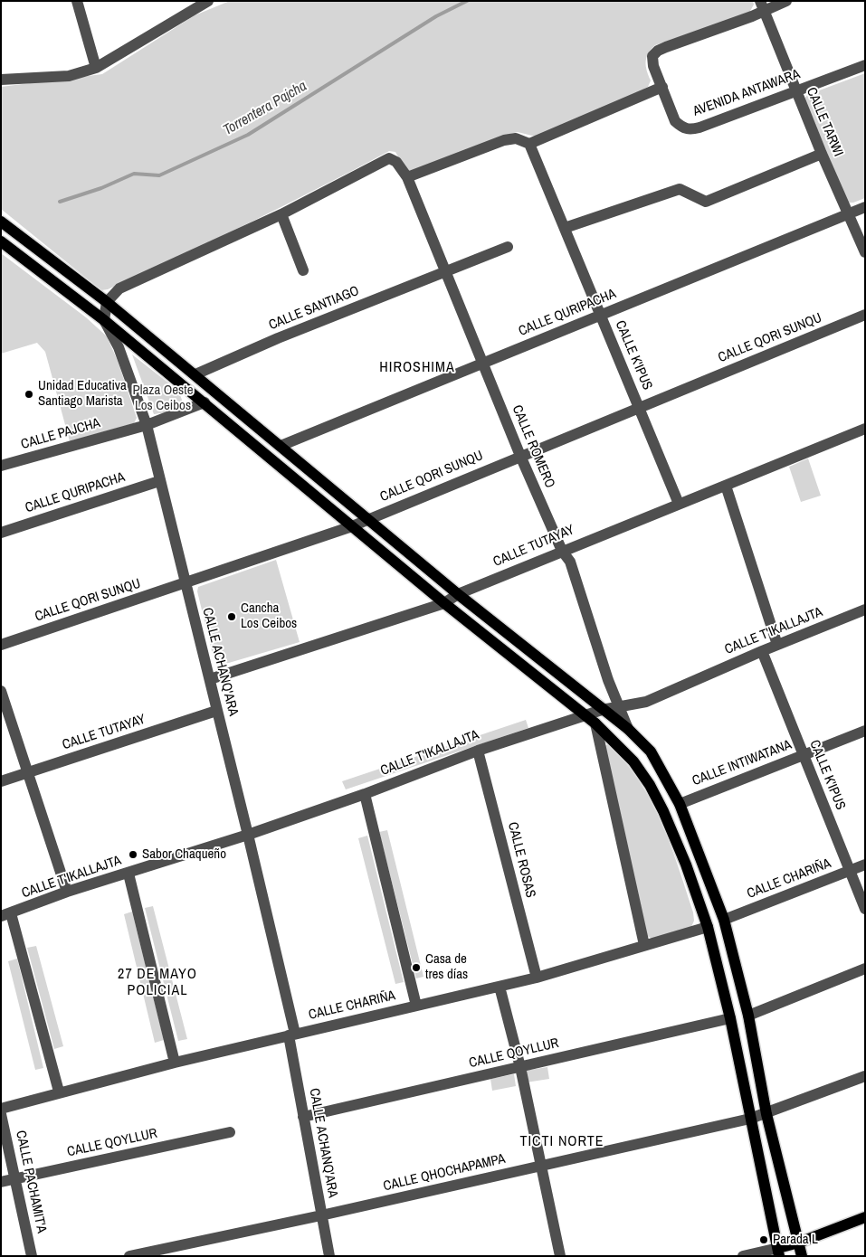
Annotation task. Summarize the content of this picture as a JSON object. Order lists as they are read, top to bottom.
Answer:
{
  "streets": {
    "street": [
      "AVENIDA ANTAWARA",
      "CALLE TARWI",
      "CALLE SANTIAGO",
      "CALLE QURIPACHA",
      "CALLE QORI SUNQU",
      "CALLE K'IPUS",
      "CALLE PAJCHA",
      "CALLE ROMERO",
      "CALLE TUTAYAY",
      "CALLE T'IKALLAJTA",
      "CALLE ACHANQ'ARA",
      "CALLE INTIWATANA",
      "CALLE ROSAS",
      "CALLE CHARIÑA",
      "CALLE QOYLLUR",
      "CALLE QHOCHAPAMPA",
      "CALLE PACHAMIT'A"
    ]
  },
  "crossings": [
    ["AVENIDA ANTAWARA", "CALLE TARWI"],
    ["CALLE TARWI", "CALLE QURIPACHA"],
    ["CALLE SANTIAGO", "CALLE ROMERO"],
    ["CALLE QURIPACHA", "CALLE K'IPUS"],
    ["CALLE QURIPACHA", "CALLE ROMERO"],
    ["CALLE QURIPACHA", "CALLE ACHANQ'ARA"],
    ["CALLE QORI SUNQU", "CALLE K'IPUS"],
    ["CALLE QORI SUNQU", "CALLE ROMERO"],
    ["CALLE QORI SUNQU", "CALLE ACHANQ'ARA"],
    ["CALLE K'IPUS", "CALLE TUTAYAY"],
    ["CALLE K'IPUS", "CALLE T'IKALLAJTA"],
    ["CALLE K'IPUS", "CALLE INTIWATANA"],
    ["CALLE K'IPUS", "CALLE CHARIÑA"],
    ["CALLE PAJCHA", "CALLE ACHANQ'ARA"],
    ["CALLE ROMERO", "CALLE TUTAYAY"],
    ["CALLE ROMERO", "CALLE T'IKALLAJTA"],
    ["CALLE TUTAYAY", "CALLE ACHANQ'ARA"],
    ["CALLE T'IKALLAJTA", "CALLE ACHANQ'ARA"],
    ["CALLE T'IKALLAJTA", "CALLE ROSAS"],
    ["CALLE ACHANQ'ARA", "CALLE CHARIÑA"],
    ["CALLE ACHANQ'ARA", "CALLE QOYLLUR"],
    ["CALLE ACHANQ'ARA", "CALLE QHOCHAPAMPA"],
    ["CALLE ROSAS", "CALLE CHARIÑA"],
    ["CALLE QOYLLUR", "CALLE PACHAMIT'A"]
  ],
  "districts": ["HIROSHIMA", "27 DE MAYO POLICIAL", "TICTI NORTE"],
  "water": ["Torrentera Pajcha"],
  "parks": ["Plaza Oeste Los Ceibos"],
  "places": [
    "Unidad Educativa Santiago Marista",
    "Cancha Los Ceibos",
    "Sabor Chaqueño",
    "Casa de tres días",
    "Parada L"
  ]
}
